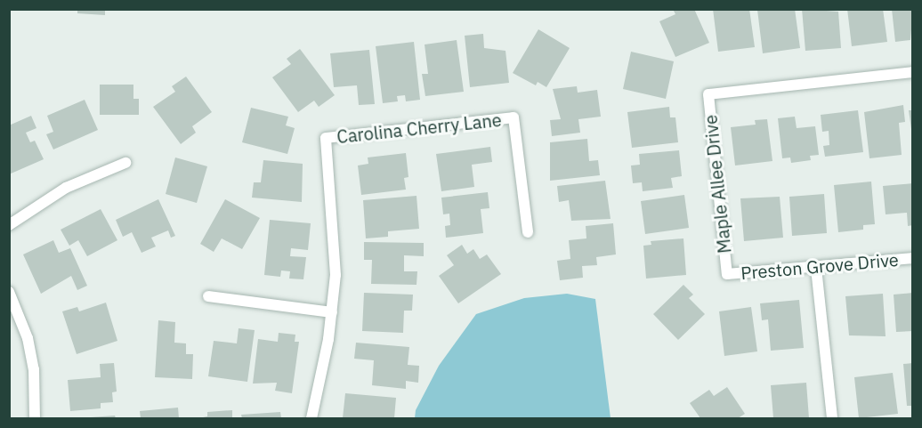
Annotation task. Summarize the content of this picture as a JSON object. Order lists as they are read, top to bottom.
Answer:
{
  "streets": {
    "street": ["Carolina Cherry Lane", "Maple Allee Drive", "Preston Grove Drive"]
  },
  "crossings": [
    ["Maple Allee Drive", "Preston Grove Drive"]
  ]
}
